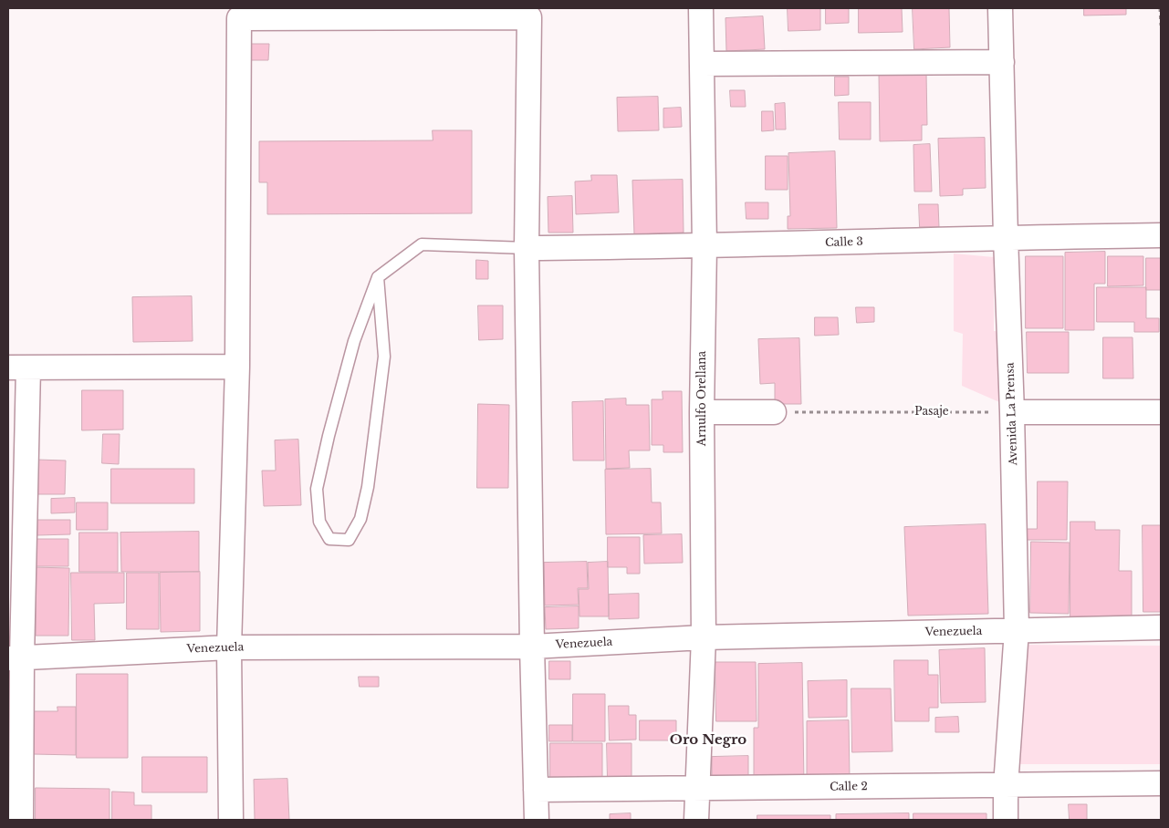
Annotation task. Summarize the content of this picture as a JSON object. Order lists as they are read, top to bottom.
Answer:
{
  "streets": {
    "street": [
      "Calle 3",
      "Arnulfo Orellana",
      "Avenida La Prensa",
      "Venezuela",
      "Calle 2"
    ],
    "path": ["Pasaje"]
  },
  "crossings": [
    ["Calle 3", "Arnulfo Orellana"],
    ["Calle 3", "Avenida La Prensa"],
    ["Arnulfo Orellana", "Venezuela"],
    ["Arnulfo Orellana", "Calle 2"],
    ["Pasaje", "Avenida La Prensa"],
    ["Avenida La Prensa", "Venezuela"],
    ["Avenida La Prensa", "Calle 2"]
  ],
  "districts": ["Oro Negro"]
}
